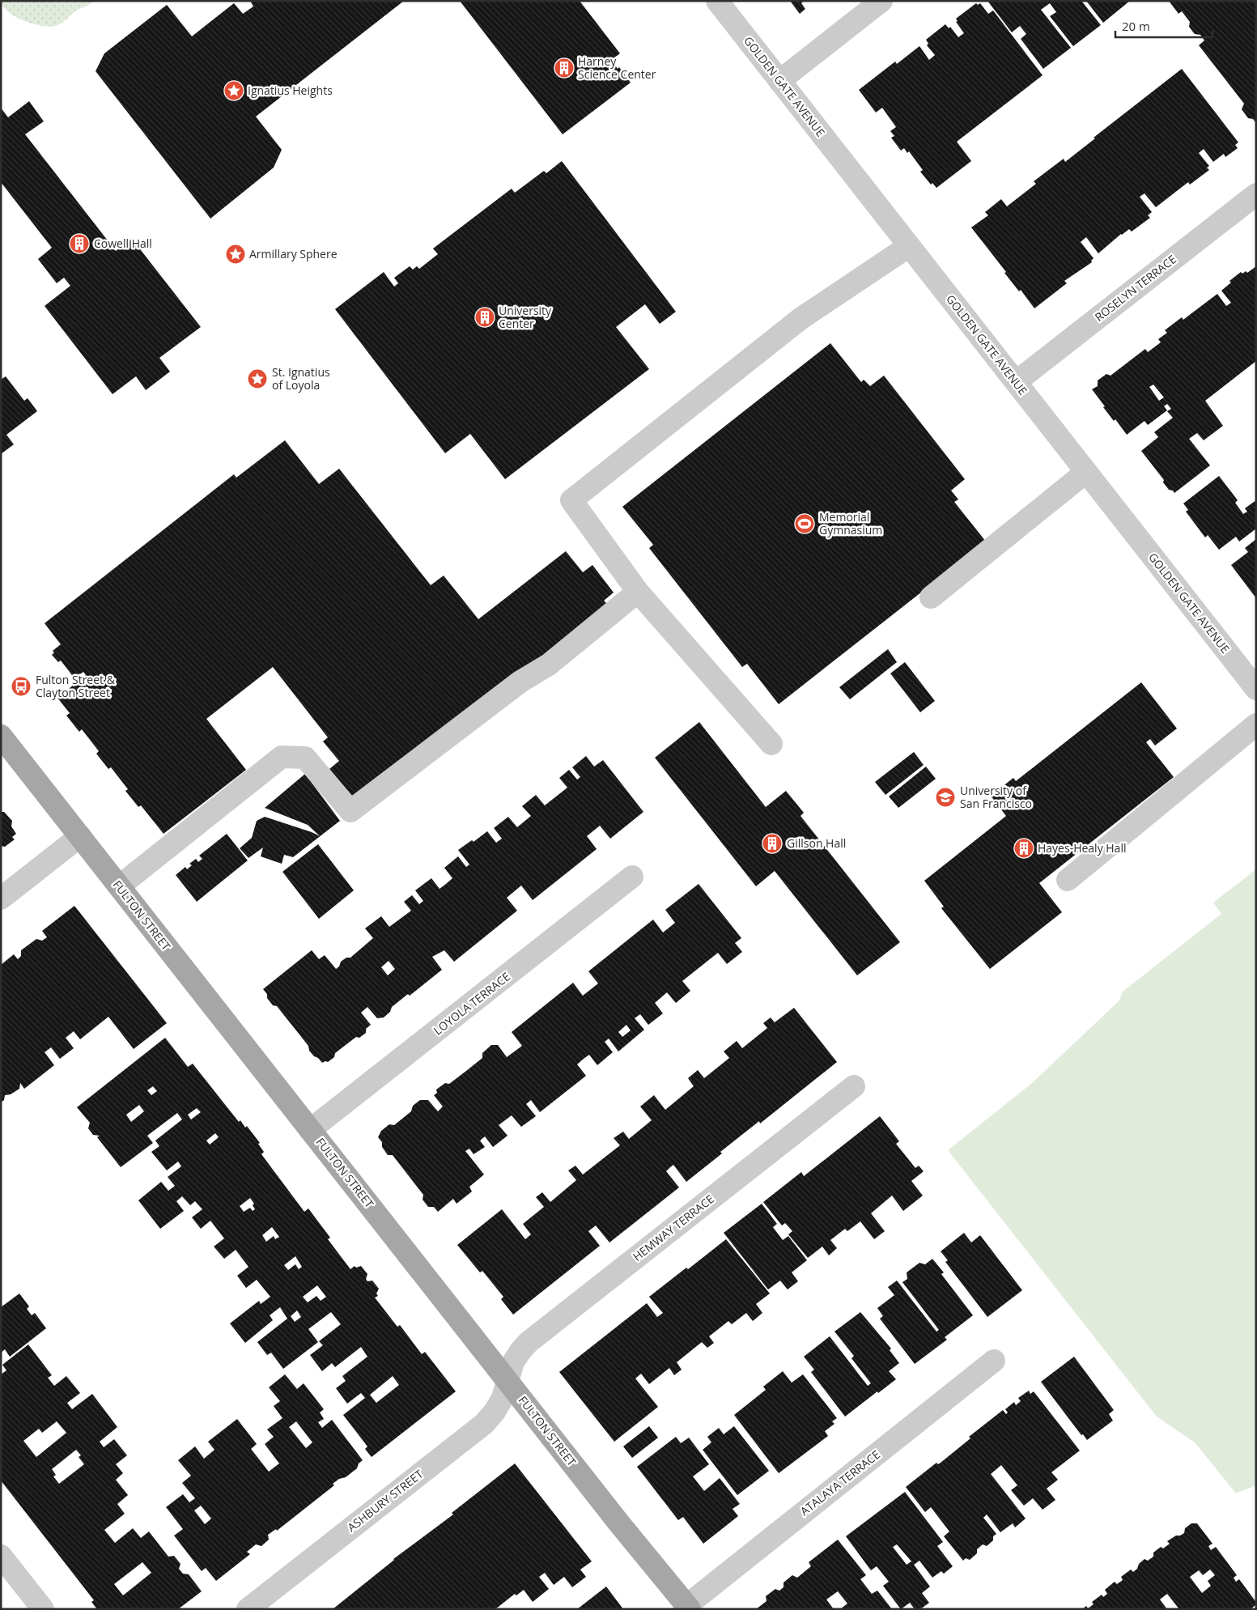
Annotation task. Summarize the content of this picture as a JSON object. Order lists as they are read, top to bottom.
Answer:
{
  "streets": {
    "main road": ["FULTON STREET"],
    "street": [
      "GOLDEN GATE AVENUE",
      "ROSELYN TERRACE",
      "LOYOLA TERRACE",
      "HEMWAY TERRACE",
      "ATALAYA TERRACE",
      "ASHBURY STREET"
    ]
  },
  "crossings": [
    ["GOLDEN GATE AVENUE", "ROSELYN TERRACE"],
    ["FULTON STREET", "LOYOLA TERRACE"],
    ["FULTON STREET", "HEMWAY TERRACE"],
    ["FULTON STREET", "ATALAYA TERRACE"],
    ["FULTON STREET", "ASHBURY STREET"],
    ["HEMWAY TERRACE", "ASHBURY STREET"]
  ],
  "places": {
    "building": [
      "Harney Science Center",
      "Cowell Hall",
      "University Center",
      "Gillson Hall",
      "Hayes-Healy Hall"
    ],
    "place": ["Ignatius Heights", "Armillary Sphere", "St. Ignatius of Loyola"],
    "sports": ["Memorial Gymnasium"],
    "bus stop": ["Fulton Street & Clayton Street"],
    "school or university": ["University of San Francisco"]
  },
  "scale_bar": "20 m"
}
